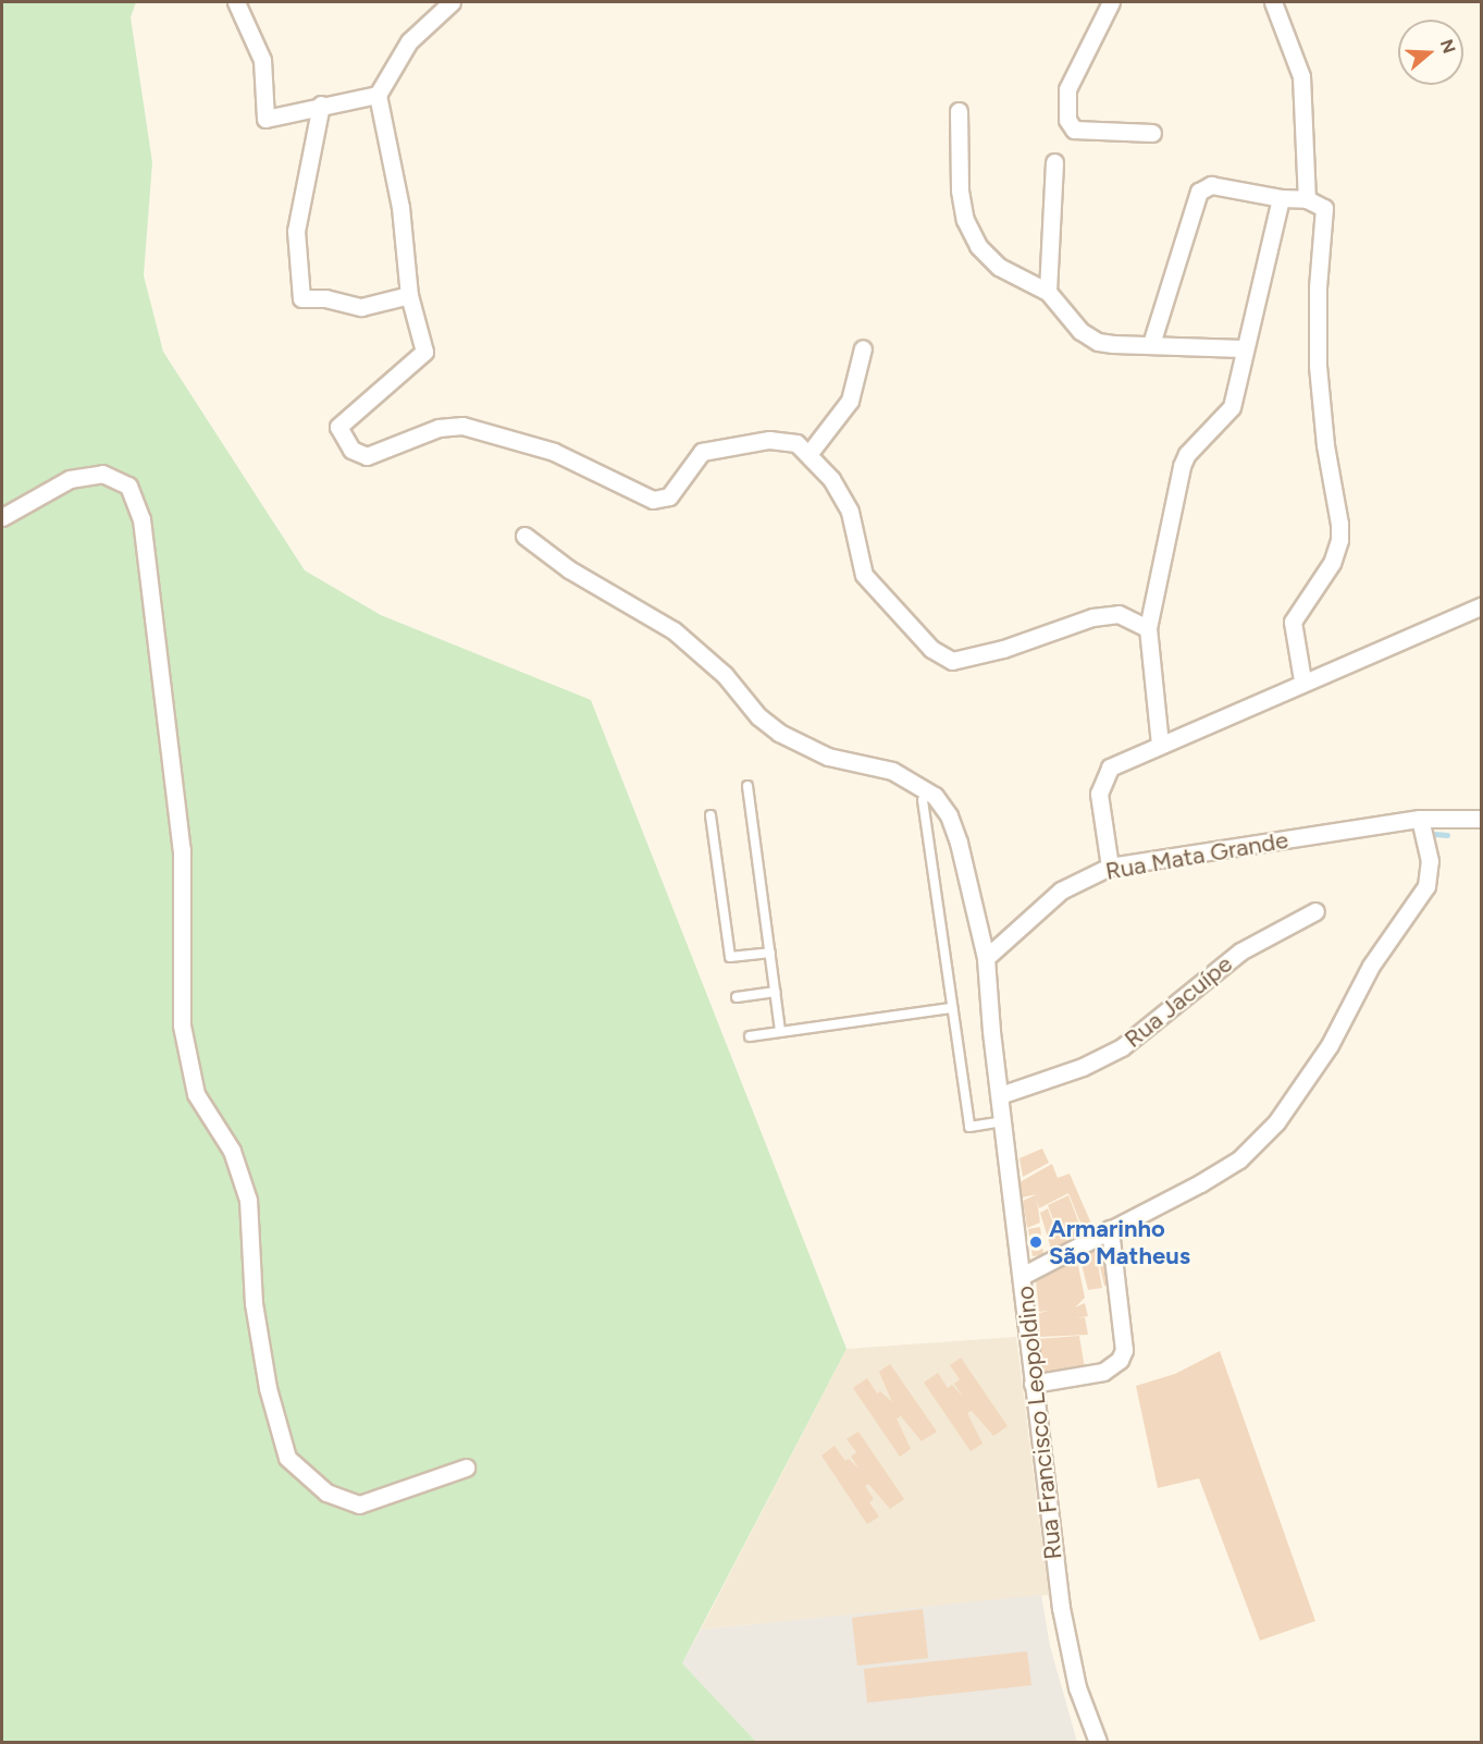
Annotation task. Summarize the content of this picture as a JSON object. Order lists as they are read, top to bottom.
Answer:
{
  "streets": {
    "street": ["Rua Mata Grande", "Rua Jacuípe", "Rua Francisco Leopoldino"]
  },
  "crossings": [
    ["Rua Mata Grande", "Rua Francisco Leopoldino"]
  ],
  "places": ["Armarinho São Matheus"],
  "north": "right"
}
